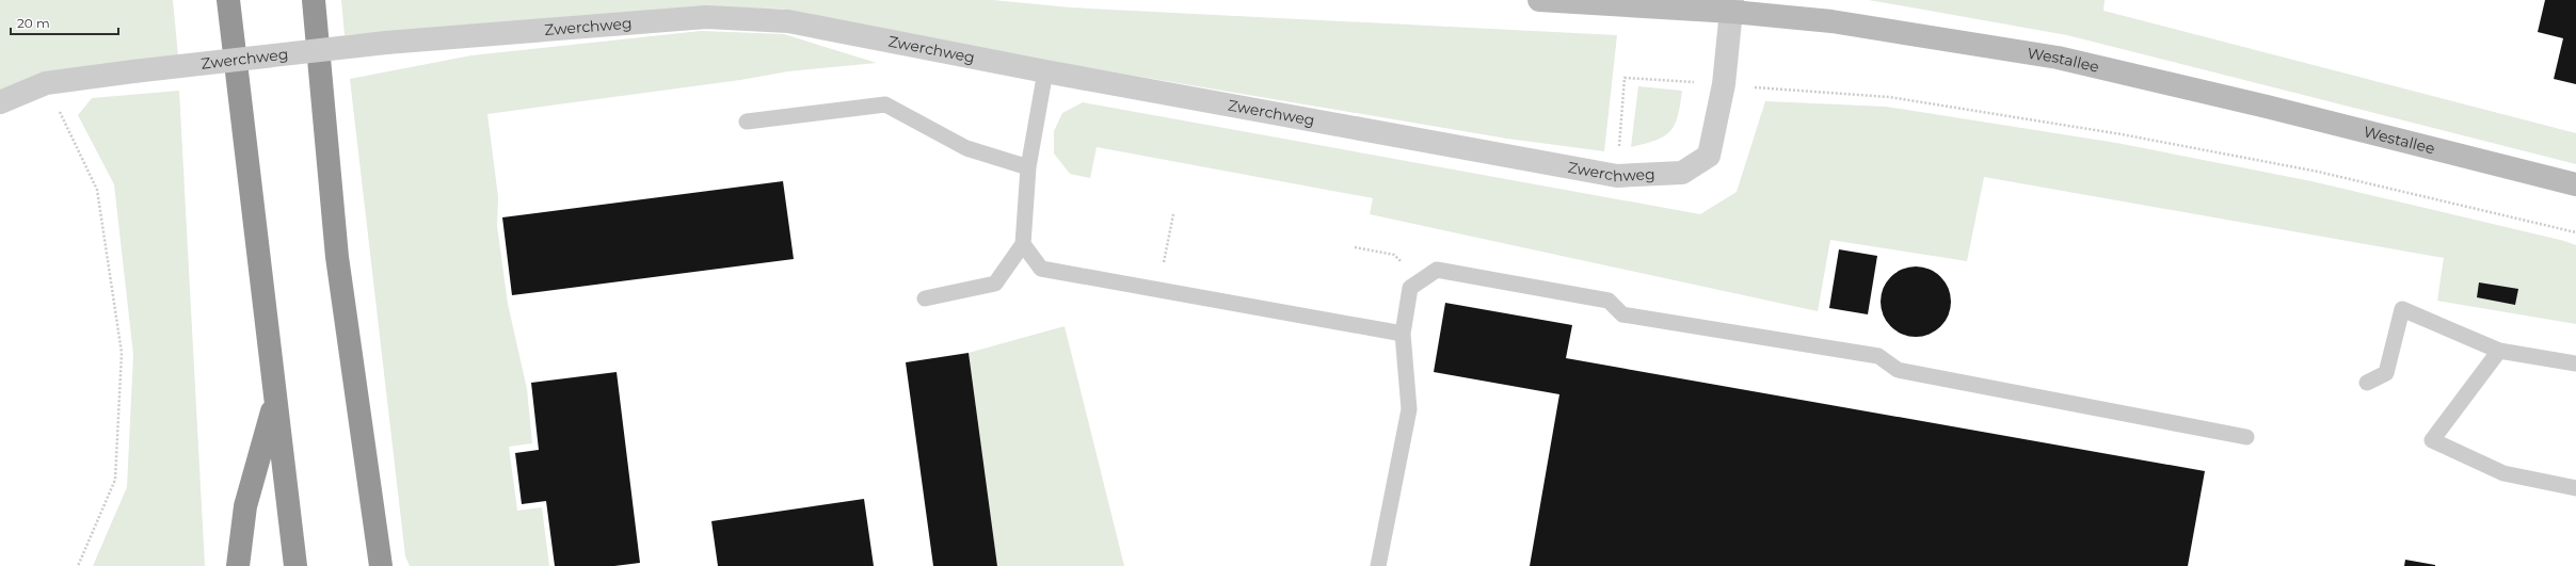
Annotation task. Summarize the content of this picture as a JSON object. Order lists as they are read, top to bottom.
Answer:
{
  "streets": {
    "main road": ["Westallee"],
    "street": ["Zwerchweg"]
  },
  "crossings": [
    ["Zwerchweg", "Westallee"]
  ],
  "scale_bar": "20 m"
}
